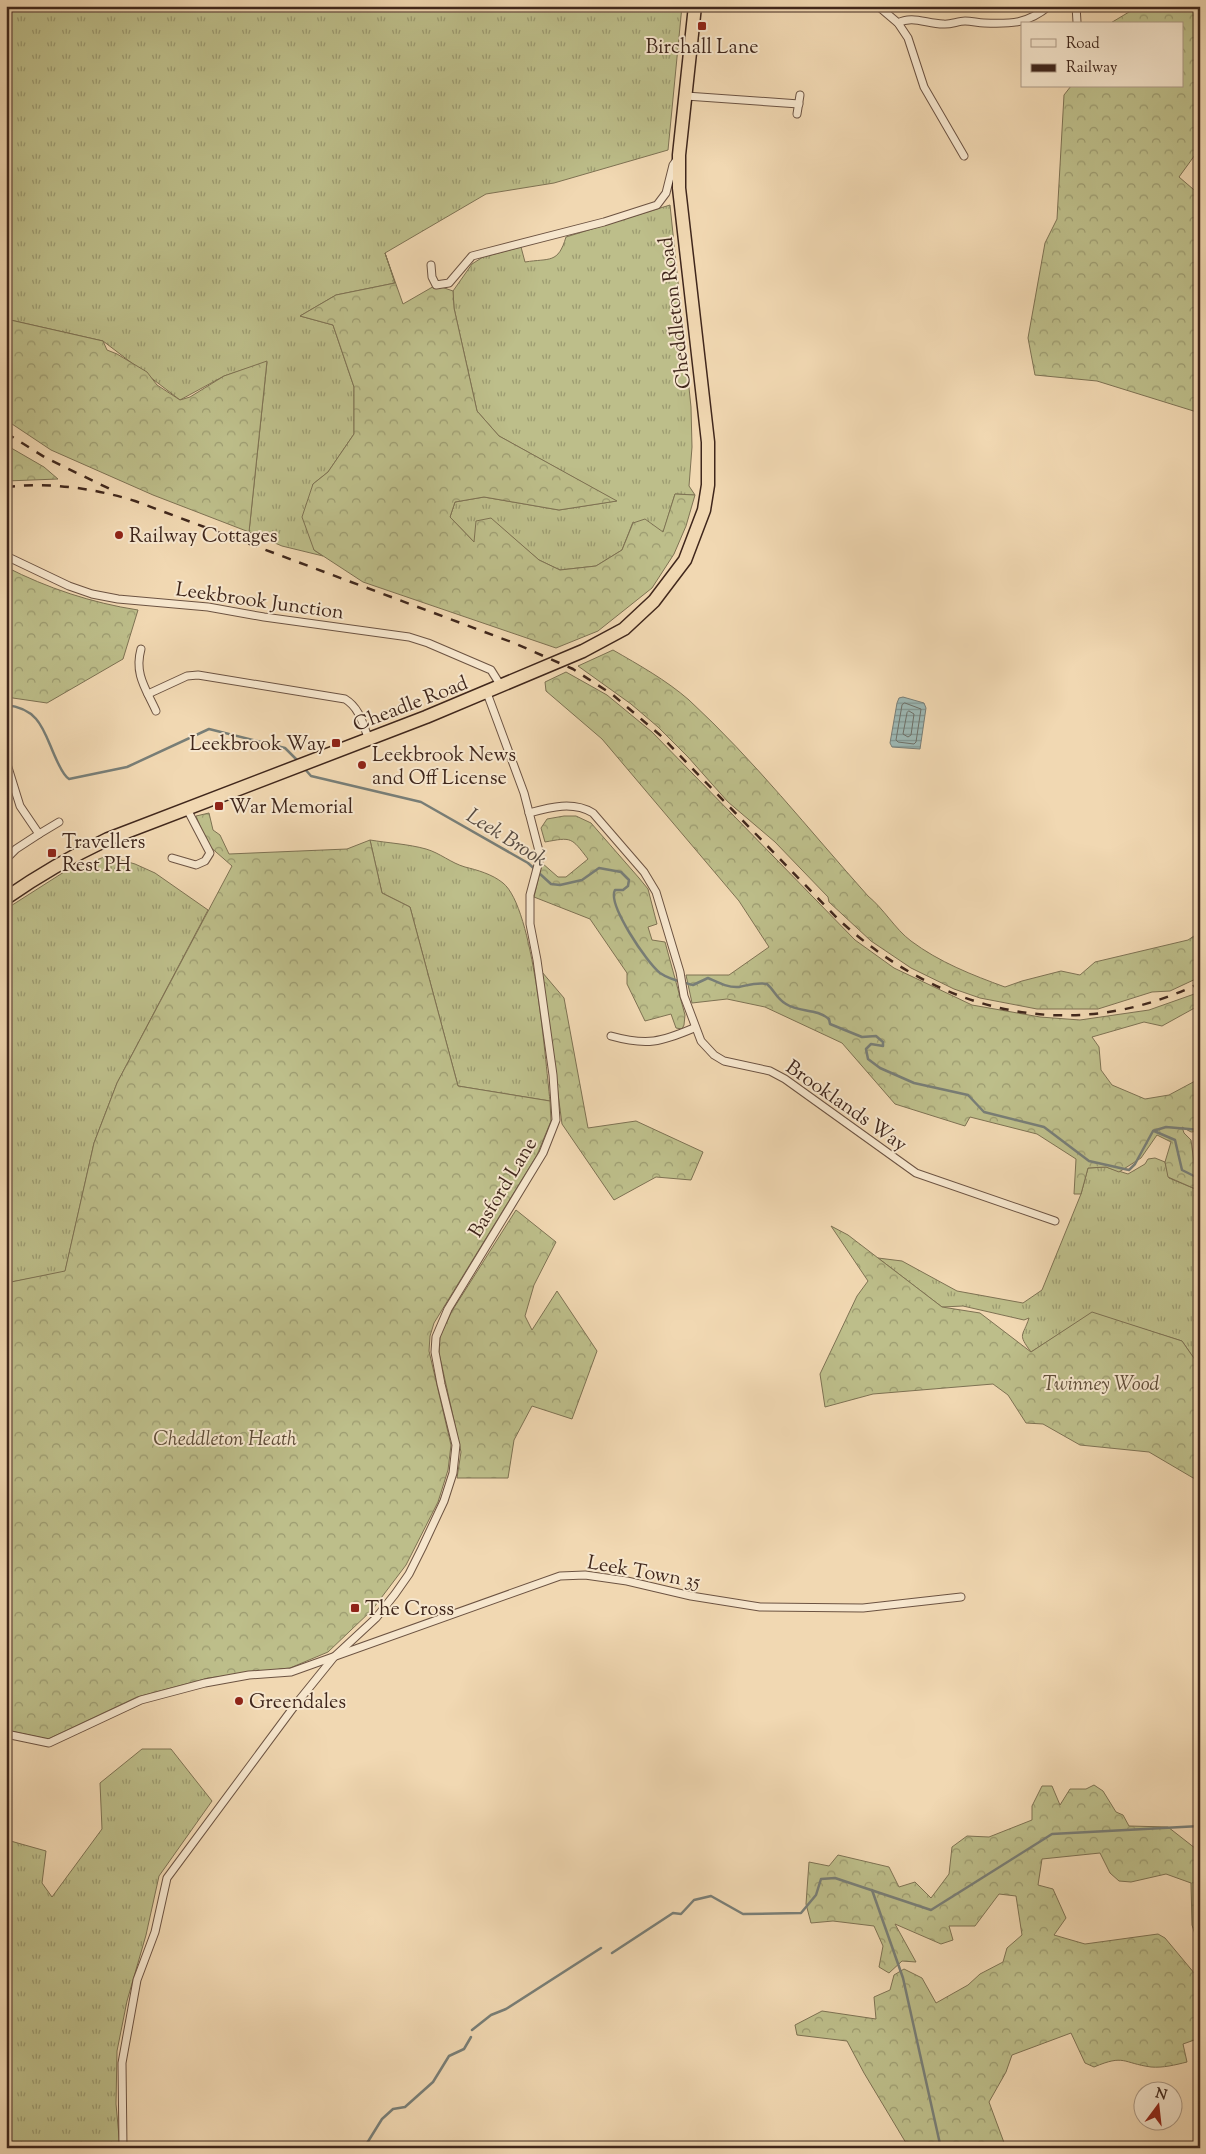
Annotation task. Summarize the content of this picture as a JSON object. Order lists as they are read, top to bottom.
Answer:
{
  "streets": {
    "highway": ["Cheddleton Road", "Cheadle Road"],
    "street": [
      "Leekbrook Junction",
      "Brooklands Way",
      "Basford Lane",
      "Leek Town 35"
    ]
  },
  "crossings": [
    ["Cheddleton Road", "Cheadle Road"],
    ["Leekbrook Junction", "Cheadle Road"],
    ["Cheadle Road", "Basford Lane"],
    ["Brooklands Way", "Basford Lane"],
    ["Basford Lane", "Leek Town 35"]
  ],
  "water": ["Leek Brook"],
  "parks": ["Twinney Wood", "Cheddleton Heath"],
  "places": {
    "transit": [
      "Birchall Lane",
      "Leekbrook Way",
      "War Memorial",
      "Travellers Rest PH",
      "The Cross"
    ],
    "other": ["Railway Cottages", "Leekbrook News and Off License", "Greendales"]
  },
  "legend": ["Road", "Railway"],
  "north": "top"
}
